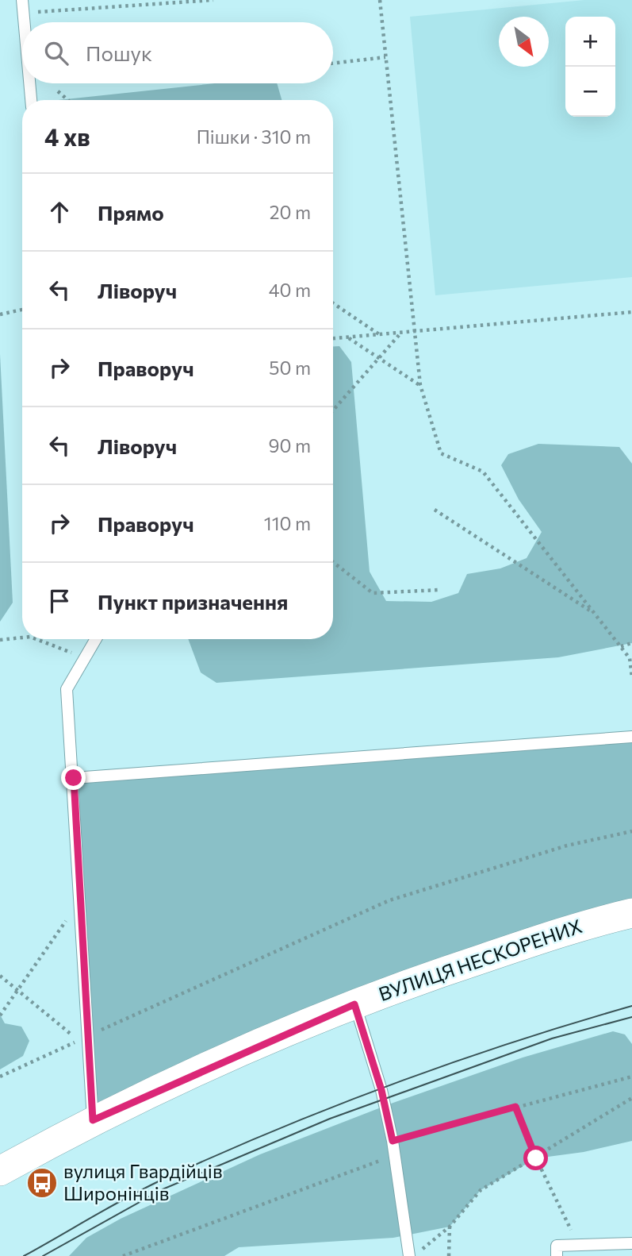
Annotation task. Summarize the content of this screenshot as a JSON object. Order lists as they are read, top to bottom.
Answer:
{
  "streets": {
    "main road": ["ВУЛИЦЯ НЕСКОРЕНИХ"]
  },
  "places": {
    "bus stop": ["вулиця Гвардійців Широнінців"]
  },
  "north": "bottom right",
  "page": {
    "map_buttons": ["+", "−"],
    "search": "Пошук",
    "heading": ["4 хв", "Пішки · 310 m"],
    "list": [
      ["Прямо", "20 m"],
      ["Ліворуч", "40 m"],
      ["Праворуч", "50 m"],
      ["Ліворуч", "90 m"],
      ["Праворуч", "110 m"],
      "Пункт призначення"
    ]
  }
}
